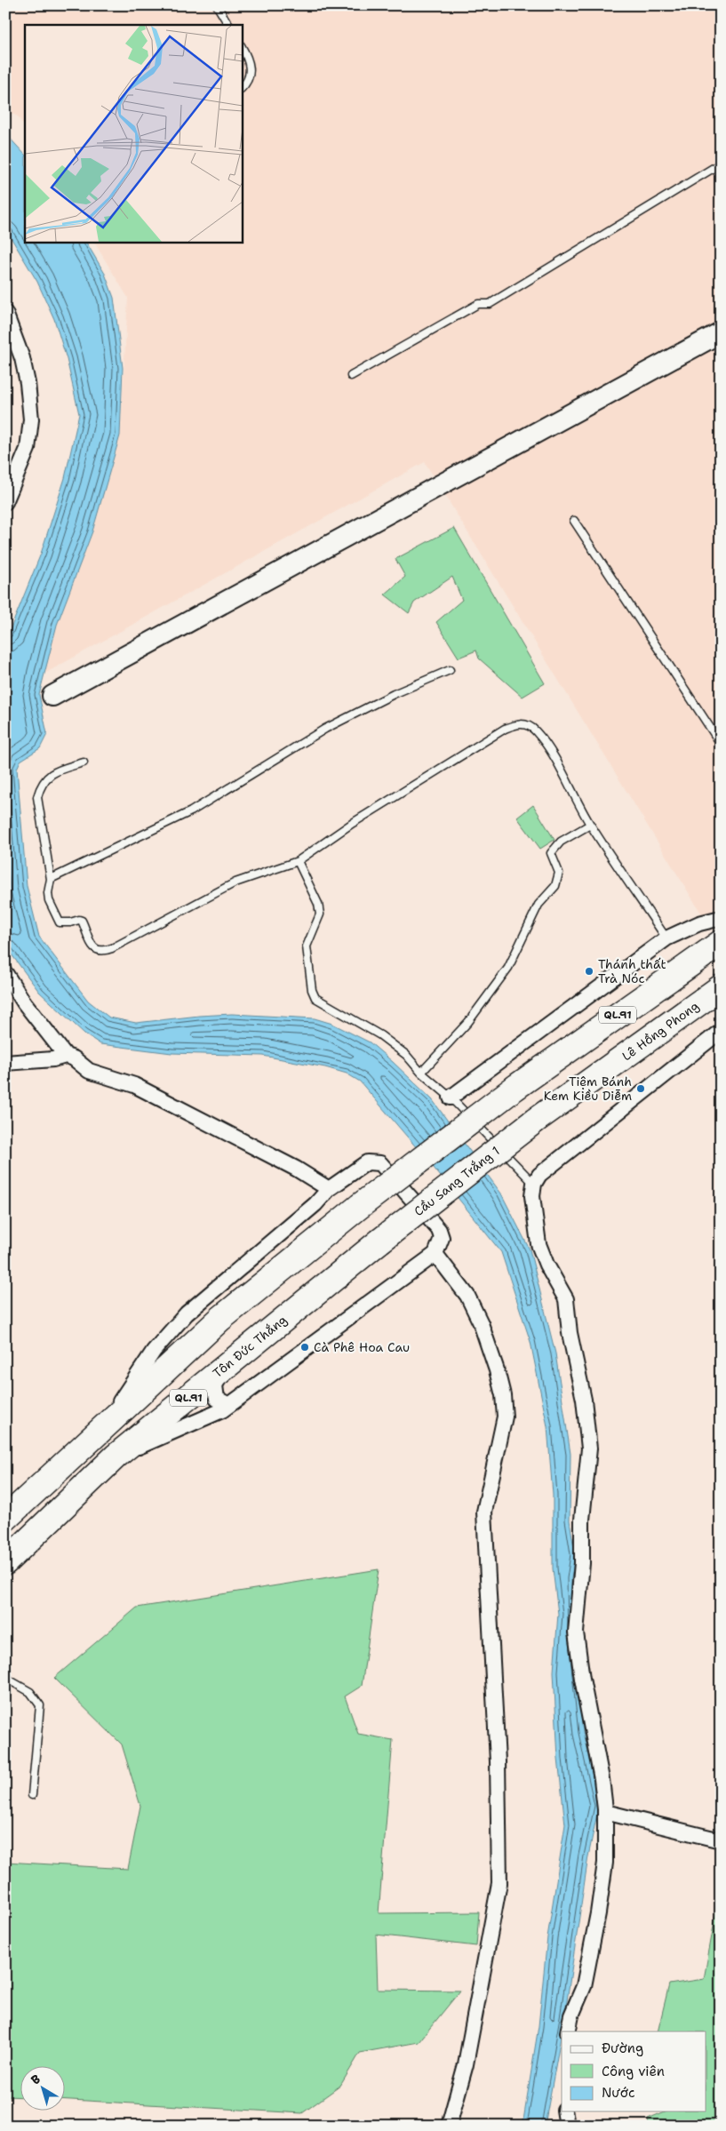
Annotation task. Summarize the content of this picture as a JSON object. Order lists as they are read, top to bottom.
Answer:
{
  "streets": {
    "highway": [
      "QL.91",
      "Lê Hồng Phong",
      "Cầu Sang Trắng 1",
      "Tôn Đức Thắng"
    ]
  },
  "crossings": [
    ["Lê Hồng Phong", "Cầu Sang Trắng 1"],
    ["Cầu Sang Trắng 1", "Tôn Đức Thắng"]
  ],
  "places": ["Thánh thất Trà Nóc", "Tiệm Bánh Kem Kiều Diễm", "Cà Phê Hoa Cau"],
  "legend": ["Đường", "Công viên", "Nước"],
  "north": "top left"
}
